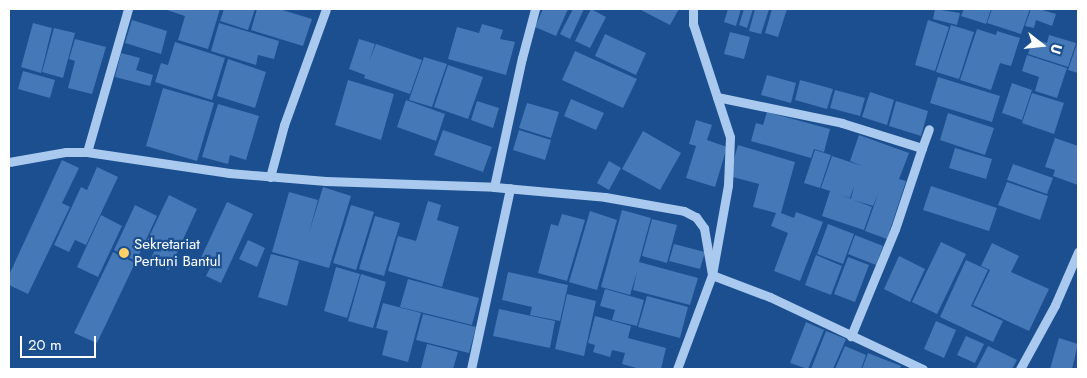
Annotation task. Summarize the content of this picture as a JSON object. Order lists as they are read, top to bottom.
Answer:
{
  "places": ["Sekretariat Pertuni Bantul"],
  "scale_bar": "20 m",
  "north": "right"
}
